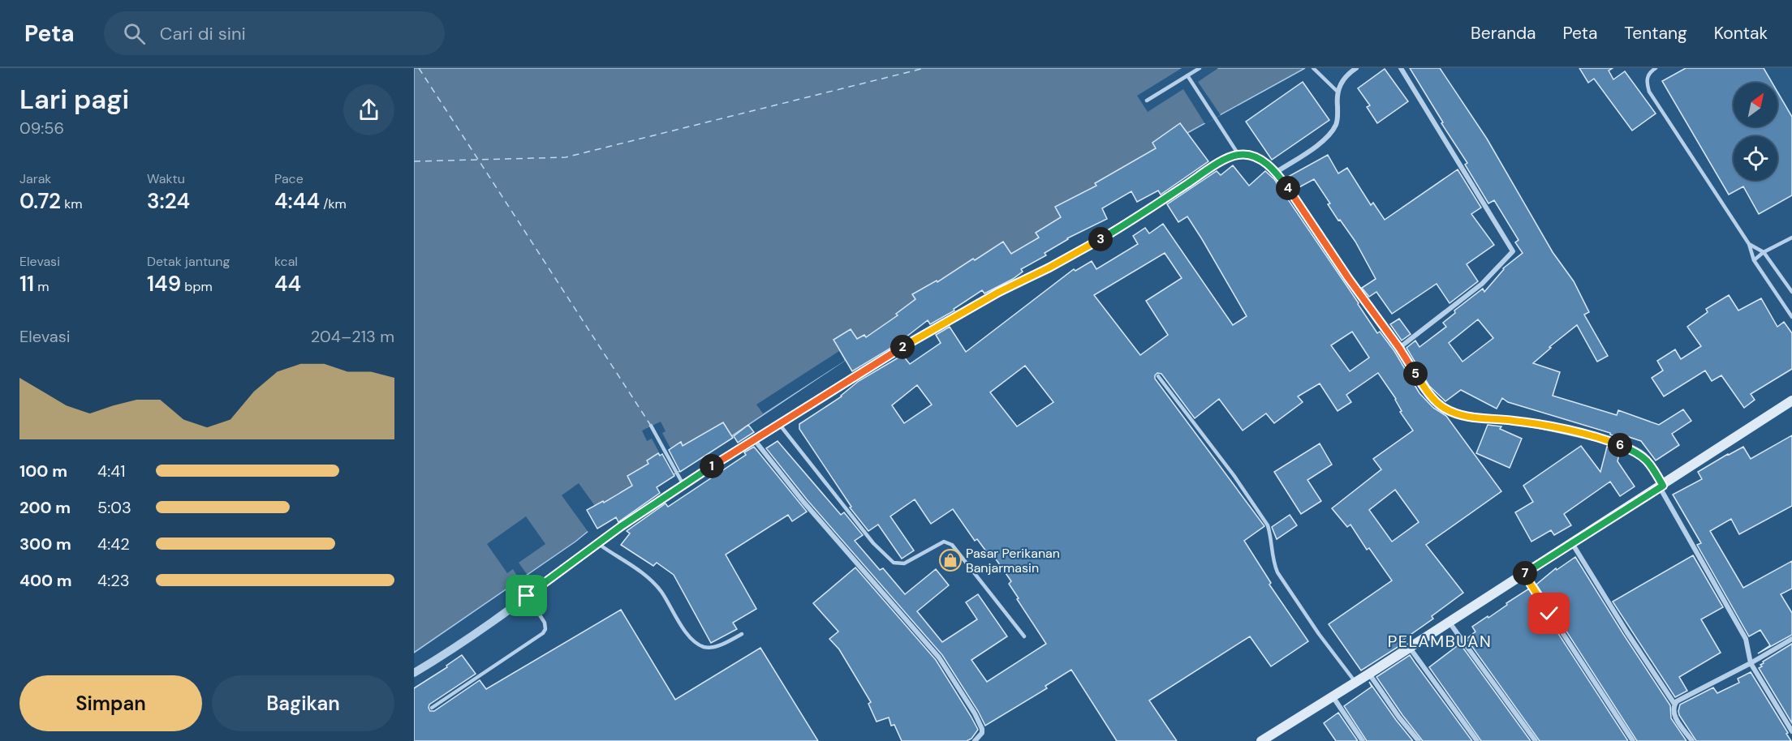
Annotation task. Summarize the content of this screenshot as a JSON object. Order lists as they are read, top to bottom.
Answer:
{
  "districts": ["PELAMBUAN"],
  "places": {
    "shop": ["Pasar Perikanan Banjarmasin"]
  },
  "north": "top right",
  "page": {
    "header": "Peta",
    "search": "Cari di sini",
    "nav": [
      "Beranda",
      "Peta",
      "Tentang",
      "Kontak"
    ],
    "heading": ["Lari pagi", "09:56"],
    "stats": [
      ["Jarak", "0.72 km"],
      ["Waktu", "3:24"],
      ["Pace", "4:44 /km"],
      ["Elevasi", "11 m"],
      ["Detak jantung", "149 bpm"],
      ["kcal", "44"]
    ],
    "pins": [
      "4",
      "3",
      "2",
      "5",
      "6",
      "1",
      "7"
    ],
    "chart": ["Elevasi", "204–213 m"],
    "list": [
      {
        "name": "100 m",
        "note": "4:41"
      },
      {
        "name": "200 m",
        "note": "5:03"
      },
      {
        "name": "300 m",
        "note": "4:42"
      },
      {
        "name": "400 m",
        "note": "4:23"
      }
    ],
    "buttons": ["Simpan", "Bagikan"]
  }
}
